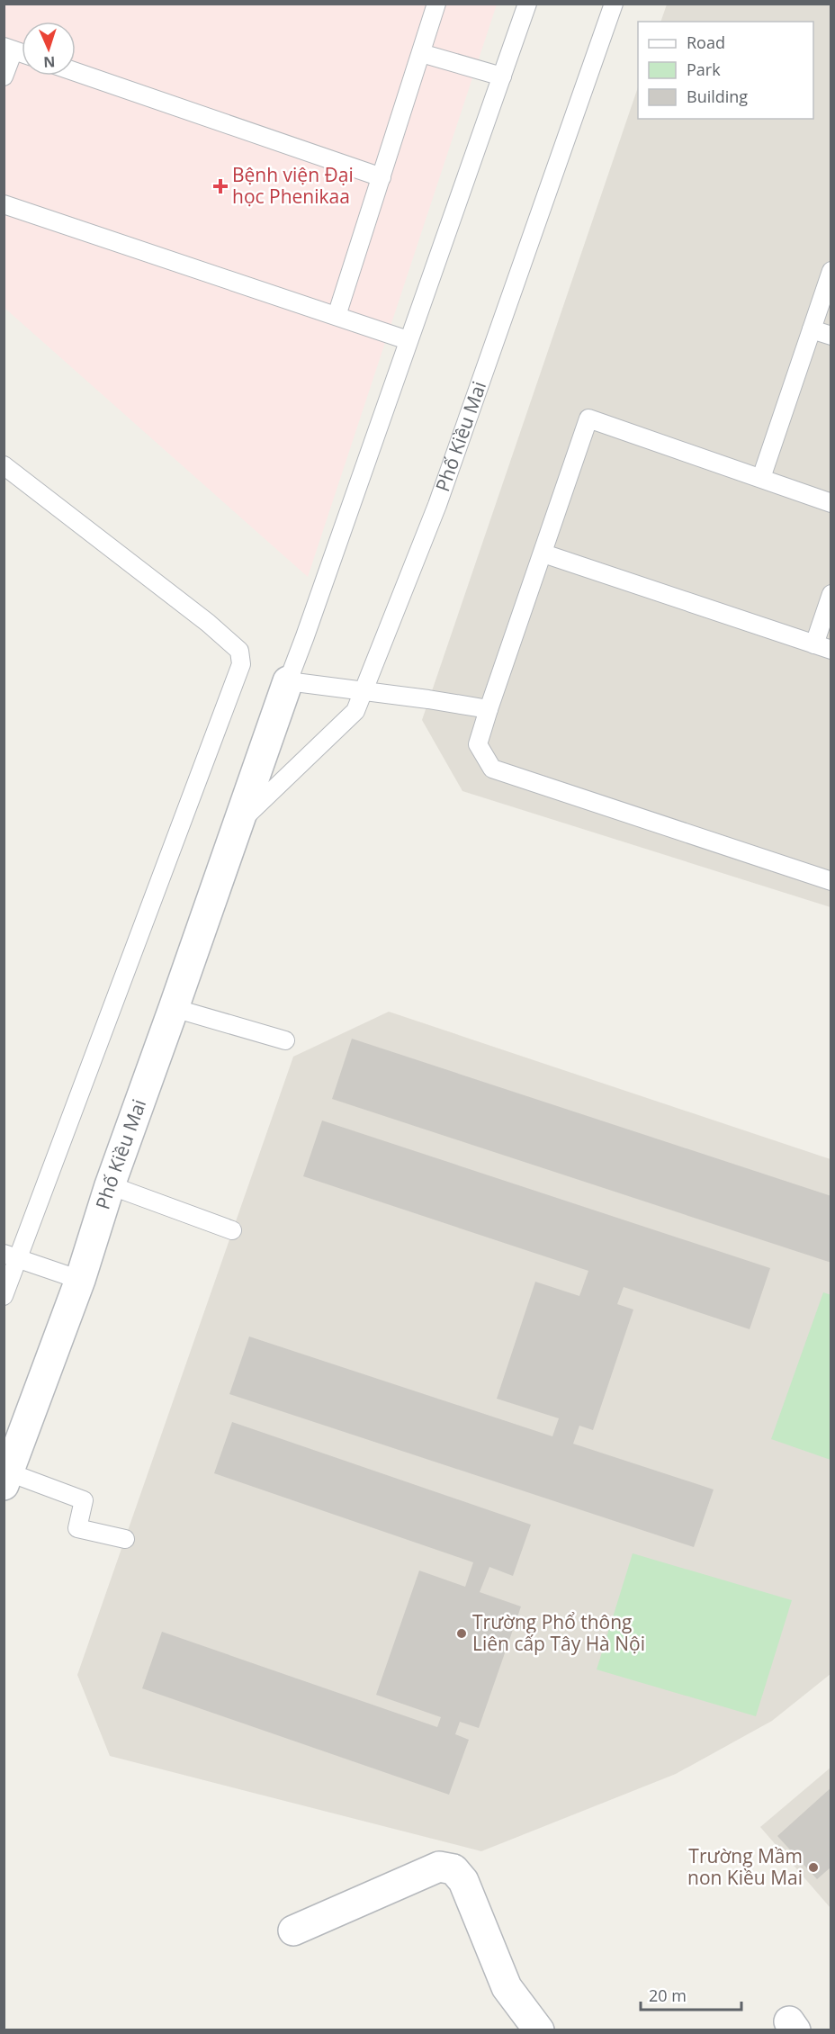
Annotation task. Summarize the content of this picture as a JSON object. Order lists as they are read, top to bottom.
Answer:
{
  "streets": {
    "street": ["Phố Kiều Mai"]
  },
  "places": {
    "health": ["Bệnh viện Đại học Phenikaa"],
    "other": ["Trường Phổ thông Liên cấp Tây Hà Nội", "Trường Mầm non Kiều Mai"]
  },
  "legend": ["Road", "Park", "Building"],
  "scale_bar": "20 m",
  "north": "bottom"
}
